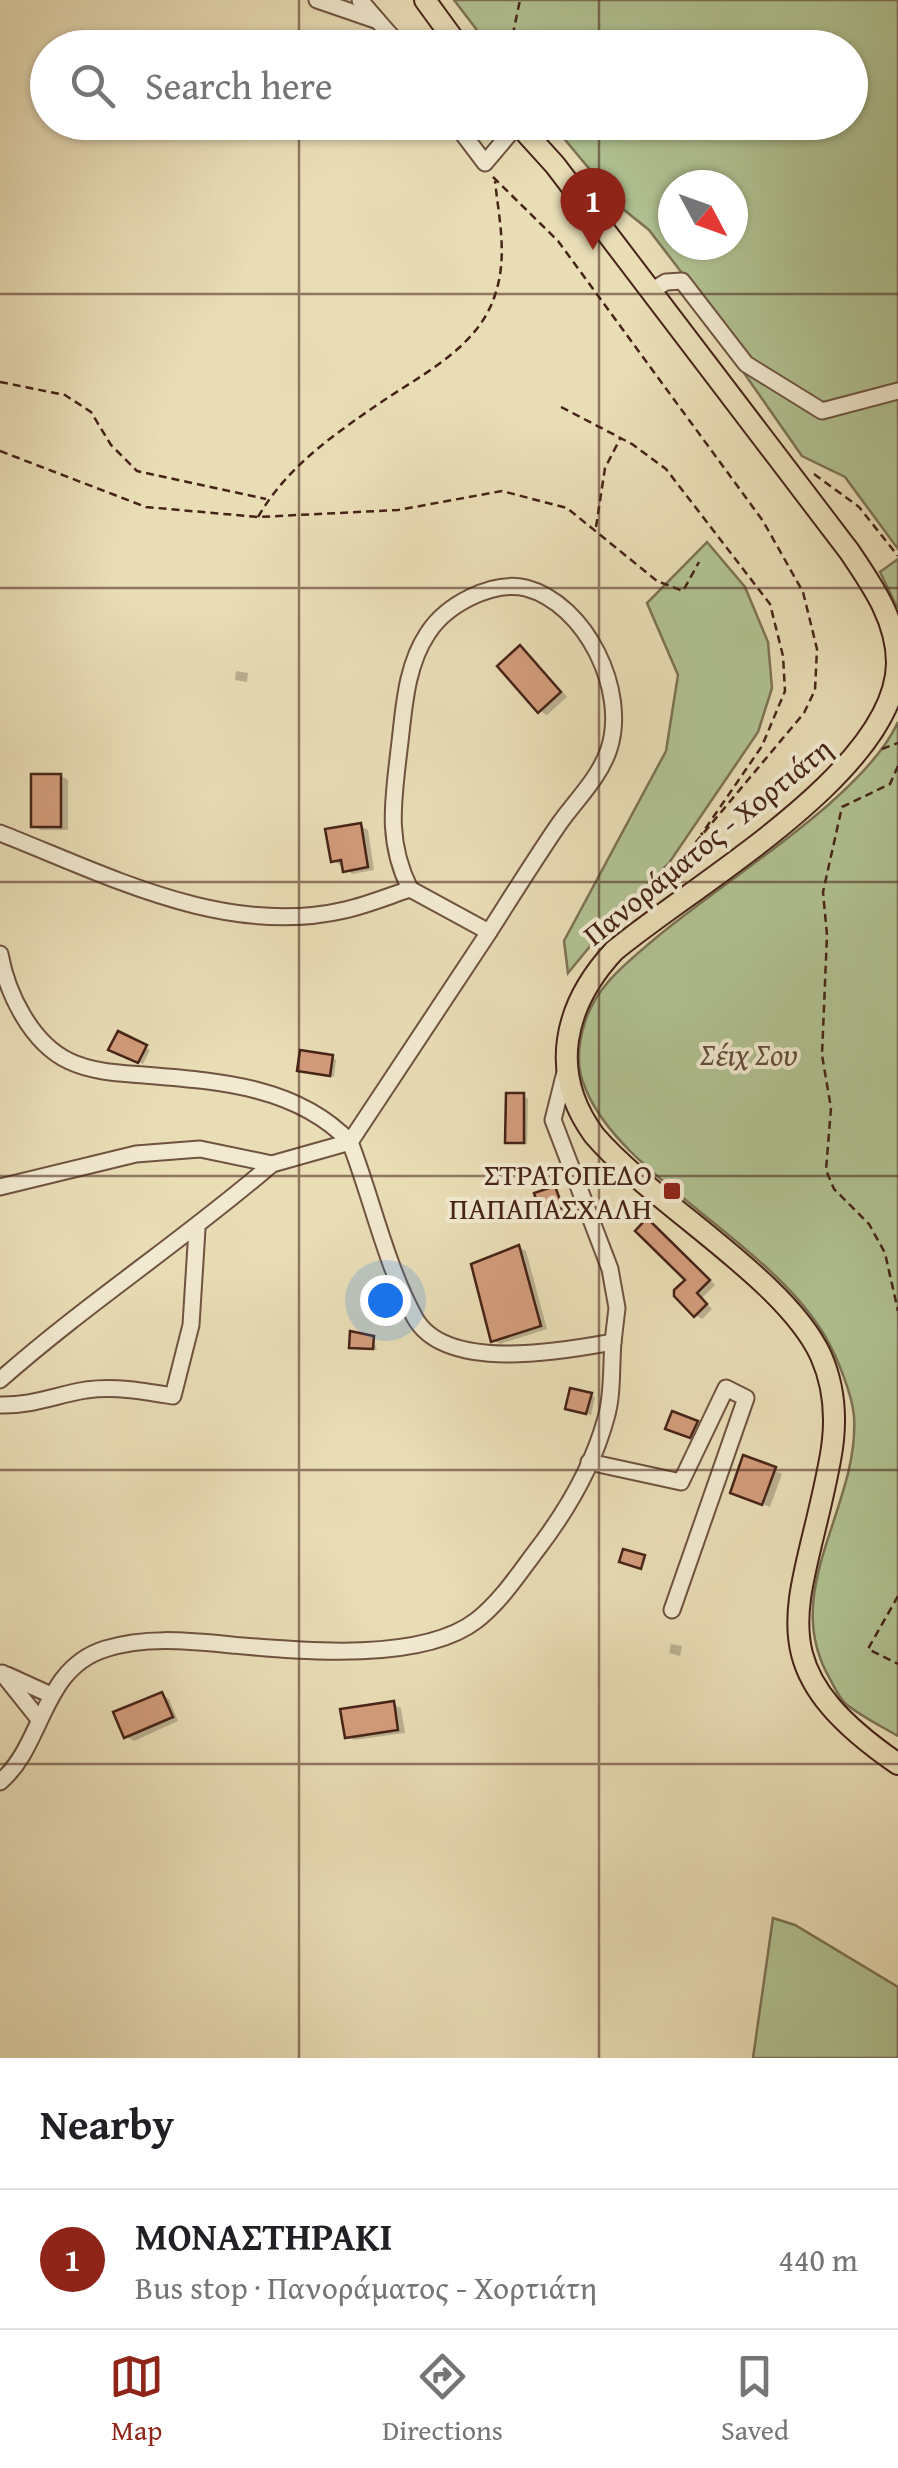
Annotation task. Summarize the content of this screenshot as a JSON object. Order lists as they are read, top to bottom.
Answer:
{
  "streets": {
    "main road": ["Πανοράματος - Χορτιάτη"]
  },
  "parks": ["Σέιχ Σου"],
  "places": {
    "transit": ["ΣΤΡΑΤΟΠΕΔΟ ΠΑΠΑΠΑΣΧΑΛΗ"]
  },
  "north": "bottom right",
  "page": {
    "search": "Search here",
    "pins": "1",
    "heading": "Nearby",
    "list": [
      {
        "mark": "1",
        "name": "ΜΟΝΑΣΤΗΡΑΚΙ",
        "note": "Bus stop · Πανοράματος - Χορτιάτη",
        "value": "440 m"
      }
    ],
    "nav": ["Map", "Directions", "Saved"]
  }
}
